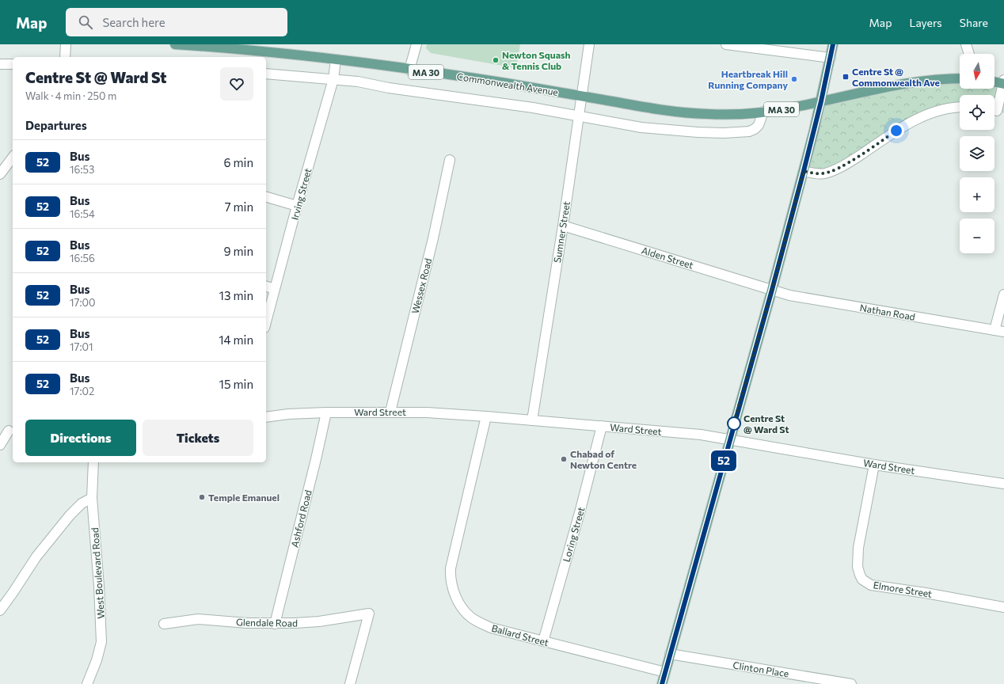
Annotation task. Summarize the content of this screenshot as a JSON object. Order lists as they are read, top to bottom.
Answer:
{
  "streets": {
    "main road": ["MA 30", "Commonwealth Avenue"],
    "street": [
      "Irving Street",
      "Sumner Street",
      "Alden Street",
      "Wessex Road",
      "Nathan Road",
      "Ward Street",
      "Ashford Road",
      "Loring Street",
      "West Boulevard Road",
      "Elmore Street",
      "Glendale Road",
      "Ballard Street",
      "Clinton Place"
    ]
  },
  "crossings": [
    ["Commonwealth Avenue", "Irving Street"],
    ["Commonwealth Avenue", "Sumner Street"],
    ["Sumner Street", "Alden Street"],
    ["Sumner Street", "Ward Street"],
    ["Alden Street", "Nathan Road"],
    ["Wessex Road", "Ward Street"],
    ["Ward Street", "Ashford Road"],
    ["Ward Street", "Loring Street"],
    ["Ward Street", "Elmore Street"],
    ["Ward Street", "Ballard Street"],
    ["Ashford Road", "Glendale Road"],
    ["Loring Street", "Ballard Street"]
  ],
  "places": {
    "other": [
      "Newton Squash & Tennis Club",
      "Heartbreak Hill Running Company",
      "Centre St @ Ward St",
      "Chabad of Newton Centre",
      "Temple Emanuel"
    ],
    "transit": ["Centre St @ Commonwealth Ave"]
  },
  "lines": ["bus line 52"],
  "north": "bottom",
  "page": {
    "header": "Map",
    "search": "Search here",
    "nav": ["Map", "Layers", "Share"],
    "on_map": "52",
    "map_buttons": ["+", "−"],
    "heading": [
      ["Centre St @ Ward St", "Walk · 4 min · 250 m"],
      "Departures"
    ],
    "list": [
      {
        "mark": "52",
        "name": "Bus",
        "note": "16:53",
        "value": "6 min"
      },
      {
        "mark": "52",
        "name": "Bus",
        "note": "16:54",
        "value": "7 min"
      },
      {
        "mark": "52",
        "name": "Bus",
        "note": "16:56",
        "value": "9 min"
      },
      {
        "mark": "52",
        "name": "Bus",
        "note": "17:00",
        "value": "13 min"
      },
      {
        "mark": "52",
        "name": "Bus",
        "note": "17:01",
        "value": "14 min"
      },
      {
        "mark": "52",
        "name": "Bus",
        "note": "17:02",
        "value": "15 min"
      }
    ],
    "buttons": ["Directions", "Tickets"]
  }
}
